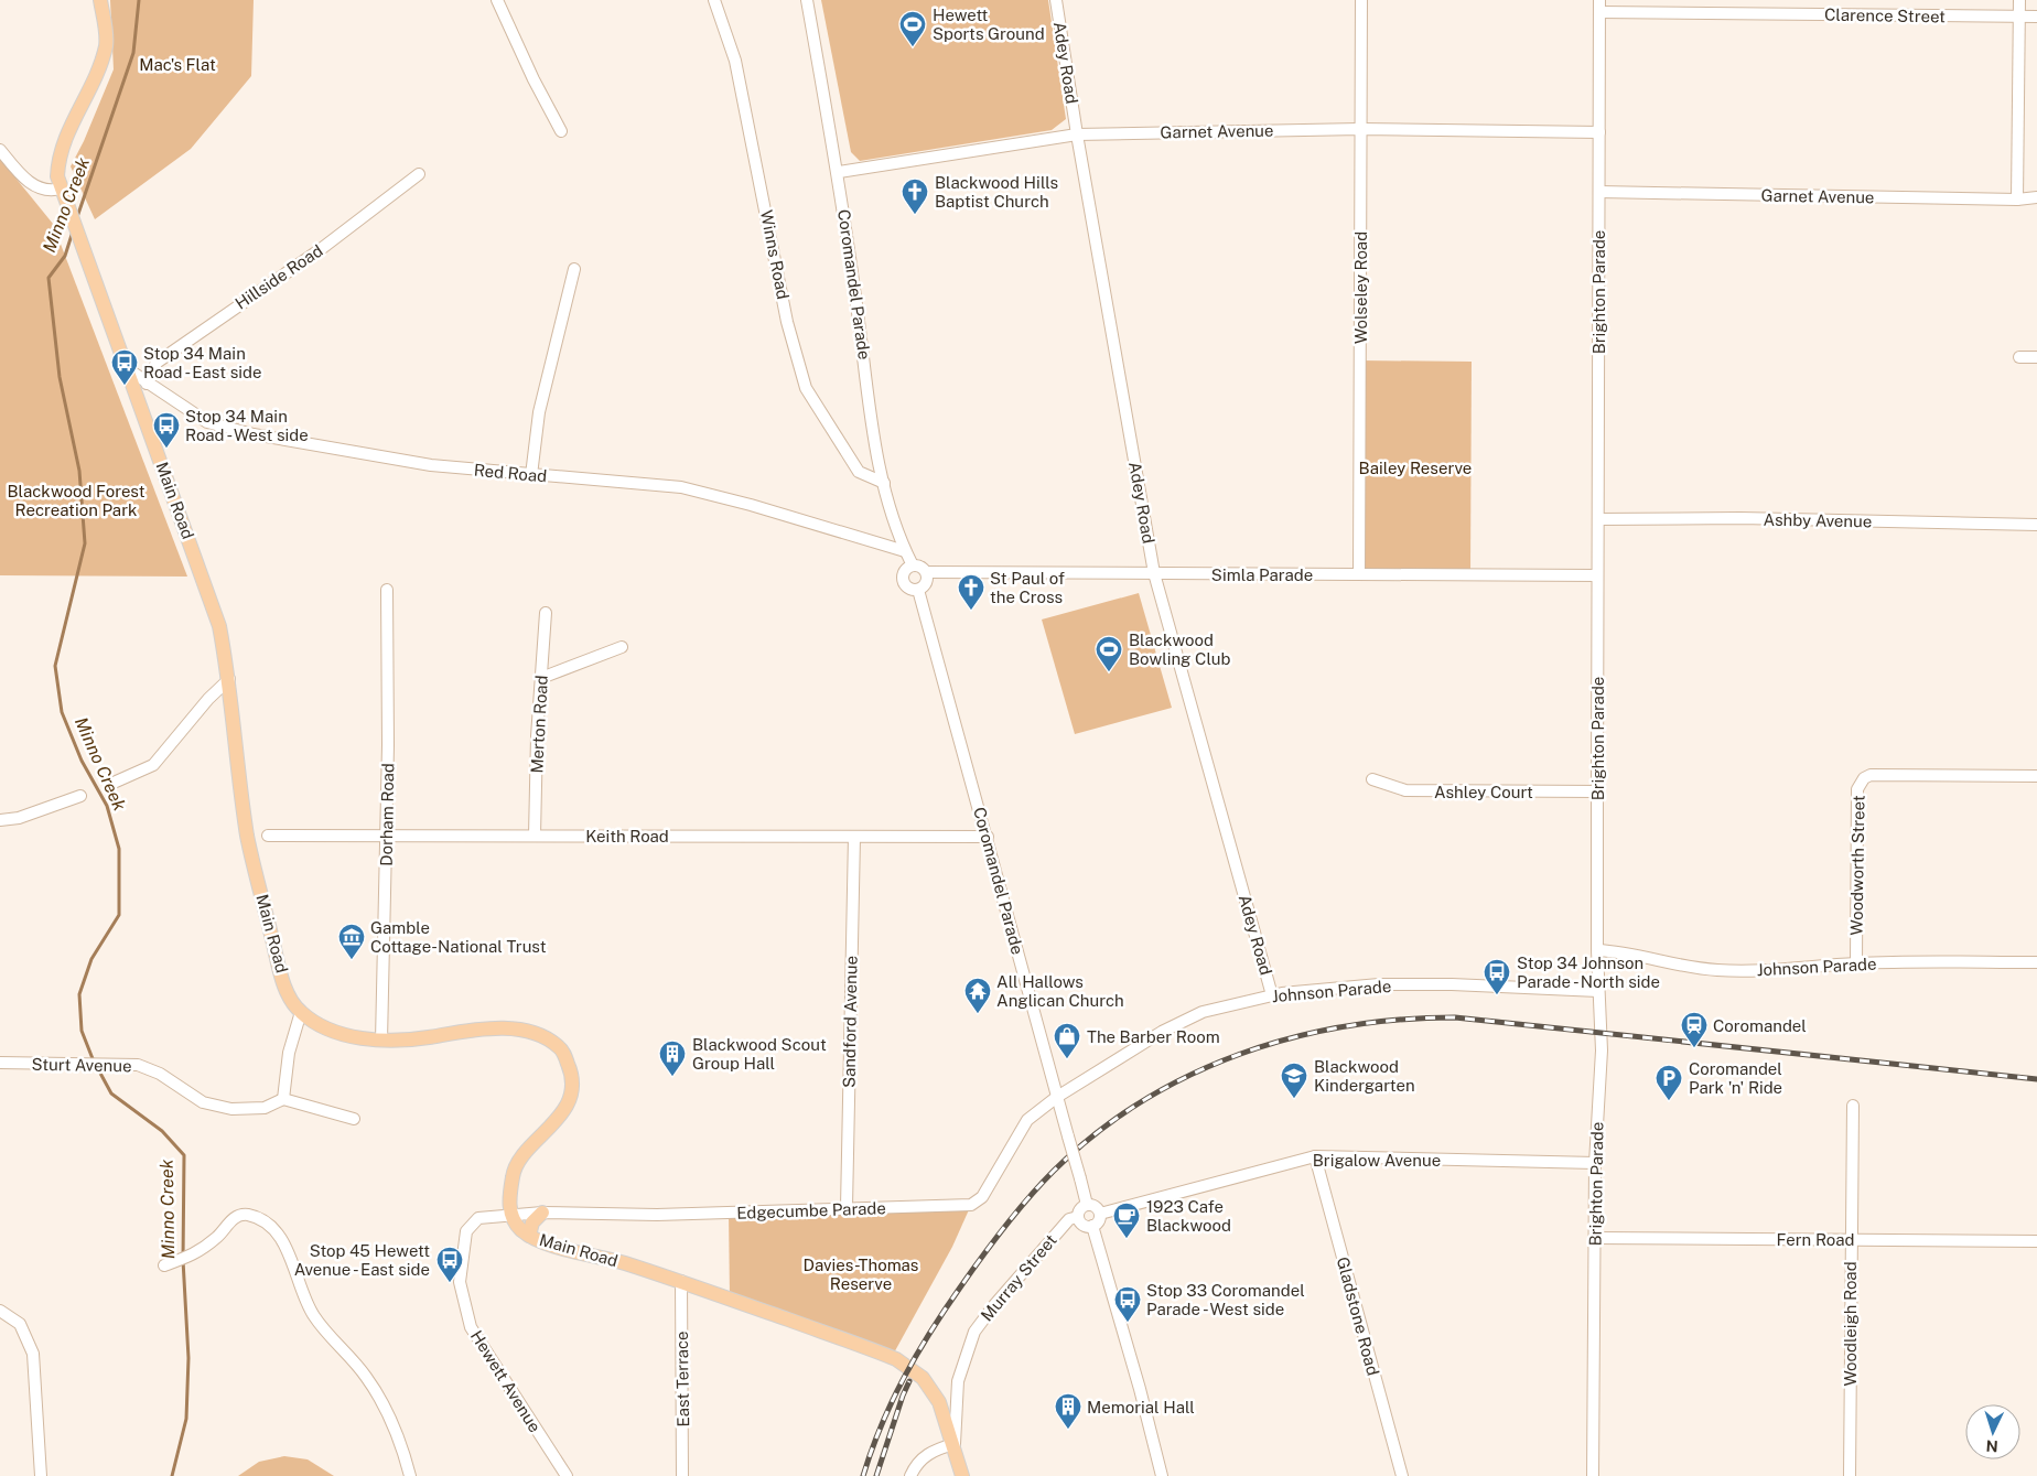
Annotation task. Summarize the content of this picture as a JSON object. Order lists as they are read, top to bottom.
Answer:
{
  "streets": {
    "main road": ["Main Road"],
    "street": [
      "Clarence Street",
      "Adey Road",
      "Garnet Avenue",
      "Winns Road",
      "Hillside Road",
      "Coromandel Parade",
      "Wolseley Road",
      "Brighton Parade",
      "Red Road",
      "Ashby Avenue",
      "Simla Parade",
      "Merton Road",
      "Ashley Court",
      "Dorham Road",
      "Keith Road",
      "Woodworth Street",
      "Johnson Parade",
      "Sandford Avenue",
      "Sturt Avenue",
      "Brigalow Avenue",
      "Edgecumbe Parade",
      "Fern Road",
      "Murray Street",
      "Gladstone Road",
      "Woodleigh Road",
      "East Terrace",
      "Hewett Avenue"
    ]
  },
  "crossings": [
    ["Clarence Street", "Brighton Parade"],
    ["Adey Road", "Garnet Avenue"],
    ["Adey Road", "Simla Parade"],
    ["Adey Road", "Johnson Parade"],
    ["Garnet Avenue", "Coromandel Parade"],
    ["Garnet Avenue", "Wolseley Road"],
    ["Garnet Avenue", "Brighton Parade"],
    ["Winns Road", "Coromandel Parade"],
    ["Hillside Road", "Red Road"],
    ["Coromandel Parade", "Red Road"],
    ["Coromandel Parade", "Simla Parade"],
    ["Coromandel Parade", "Keith Road"],
    ["Coromandel Parade", "Johnson Parade"],
    ["Coromandel Parade", "Brigalow Avenue"],
    ["Coromandel Parade", "Edgecumbe Parade"],
    ["Coromandel Parade", "Murray Street"],
    ["Wolseley Road", "Simla Parade"],
    ["Brighton Parade", "Ashby Avenue"],
    ["Brighton Parade", "Simla Parade"],
    ["Brighton Parade", "Ashley Court"],
    ["Brighton Parade", "Johnson Parade"],
    ["Brighton Parade", "Brigalow Avenue"],
    ["Brighton Parade", "Fern Road"],
    ["Red Road", "Main Road"],
    ["Main Road", "Dorham Road"],
    ["Main Road", "Edgecumbe Parade"],
    ["Main Road", "Murray Street"],
    ["Main Road", "East Terrace"],
    ["Main Road", "Hewett Avenue"],
    ["Merton Road", "Keith Road"],
    ["Dorham Road", "Keith Road"],
    ["Keith Road", "Sandford Avenue"],
    ["Woodworth Street", "Johnson Parade"],
    ["Johnson Parade", "Edgecumbe Parade"],
    ["Sandford Avenue", "Edgecumbe Parade"],
    ["Brigalow Avenue", "Murray Street"],
    ["Brigalow Avenue", "Gladstone Road"],
    ["Edgecumbe Parade", "Hewett Avenue"],
    ["Fern Road", "Woodleigh Road"]
  ],
  "water": ["Minno Creek"],
  "parks": [
    "Mac's Flat",
    "Bailey Reserve",
    "Blackwood Forest Recreation Park",
    "Davies-Thomas Reserve"
  ],
  "places": {
    "sports": ["Hewett Sports Ground", "Blackwood Bowling Club"],
    "church": ["Blackwood Hills Baptist Church", "St Paul of the Cross"],
    "bus stop": [
      "Stop 34 Main Road - East side",
      "Stop 34 Main Road - West side",
      "Stop 34 Johnson Parade - North side",
      "Stop 45 Hewett Avenue - East side",
      "Stop 33 Coromandel Parade - West side"
    ],
    "museum": ["Gamble Cottage-National Trust"],
    "temple": ["All Hallows Anglican Church"],
    "station": ["Coromandel"],
    "shop": ["The Barber Room"],
    "building": ["Blackwood Scout Group Hall", "Memorial Hall"],
    "school or university": ["Blackwood Kindergarten"],
    "parking": ["Coromandel Park 'n' Ride"],
    "cafe": ["1923 Cafe Blackwood"]
  },
  "north": "bottom"
}
